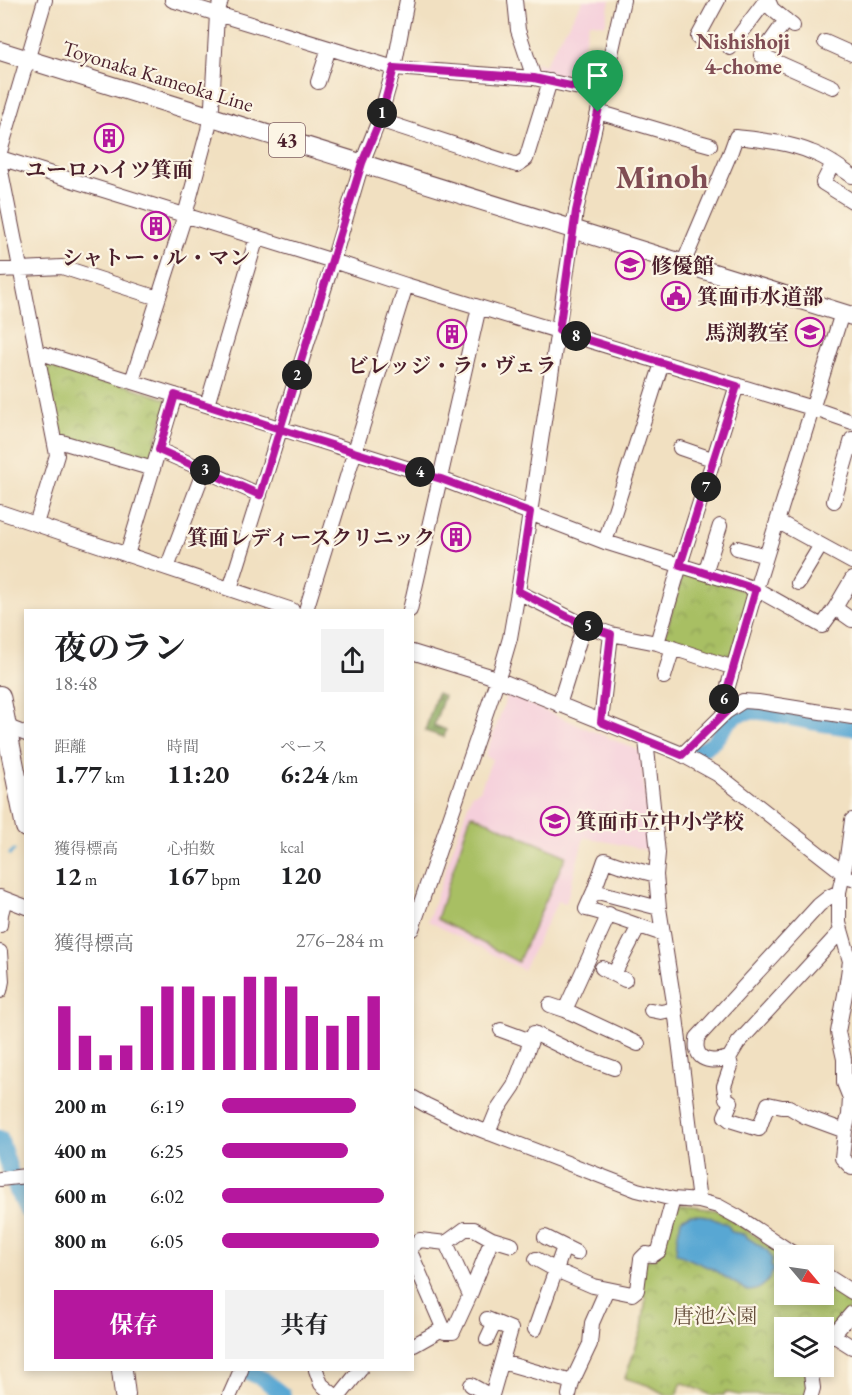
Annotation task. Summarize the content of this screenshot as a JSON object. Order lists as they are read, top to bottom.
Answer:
{
  "streets": {
    "main road": ["Toyonaka Kameoka Line", "43"]
  },
  "districts": ["Nishishoji 4-chome", "Minoh"],
  "parks": ["唐池公園"],
  "places": {
    "building": [
      "ユーロハイツ箕面",
      "シャトー・ル・マン",
      "ビレッジ・ラ・ヴェラ",
      "箕面レディースクリニック"
    ],
    "school or university": ["修優館", "馬渕教室", "箕面市立中小学校"],
    "public building": ["箕面市水道部"]
  },
  "north": "bottom right",
  "page": {
    "pins": [
      "1",
      "8",
      "2",
      "3",
      "4",
      "7",
      "5",
      "6"
    ],
    "heading": ["夜のラン", "18:48"],
    "stats": [
      ["距離", "1.77 km"],
      ["時間", "11:20"],
      ["ペース", "6:24 /km"],
      ["獲得標高", "12 m"],
      ["心拍数", "167 bpm"],
      ["kcal", "120"]
    ],
    "chart": ["獲得標高", "276–284 m"],
    "list": [
      {
        "name": "200 m",
        "note": "6:19"
      },
      {
        "name": "400 m",
        "note": "6:25"
      },
      {
        "name": "600 m",
        "note": "6:02"
      },
      {
        "name": "800 m",
        "note": "6:05"
      }
    ],
    "buttons": ["保存", "共有"]
  }
}
